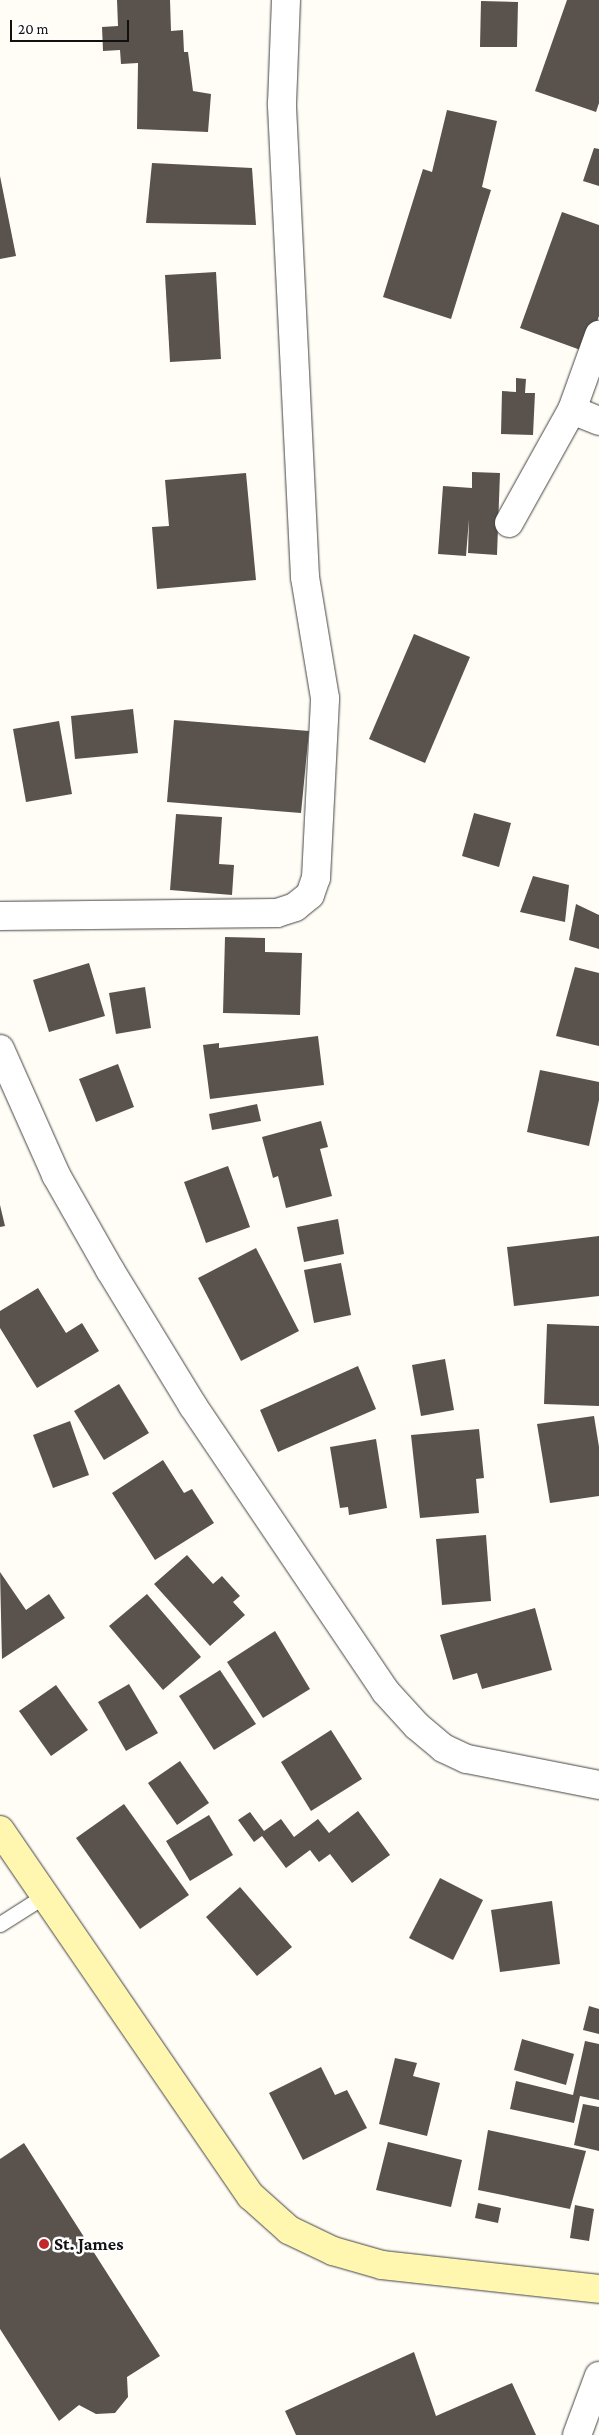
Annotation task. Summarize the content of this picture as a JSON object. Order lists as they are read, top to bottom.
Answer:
{
  "places": ["St. James"],
  "scale_bar": "20 m"
}
